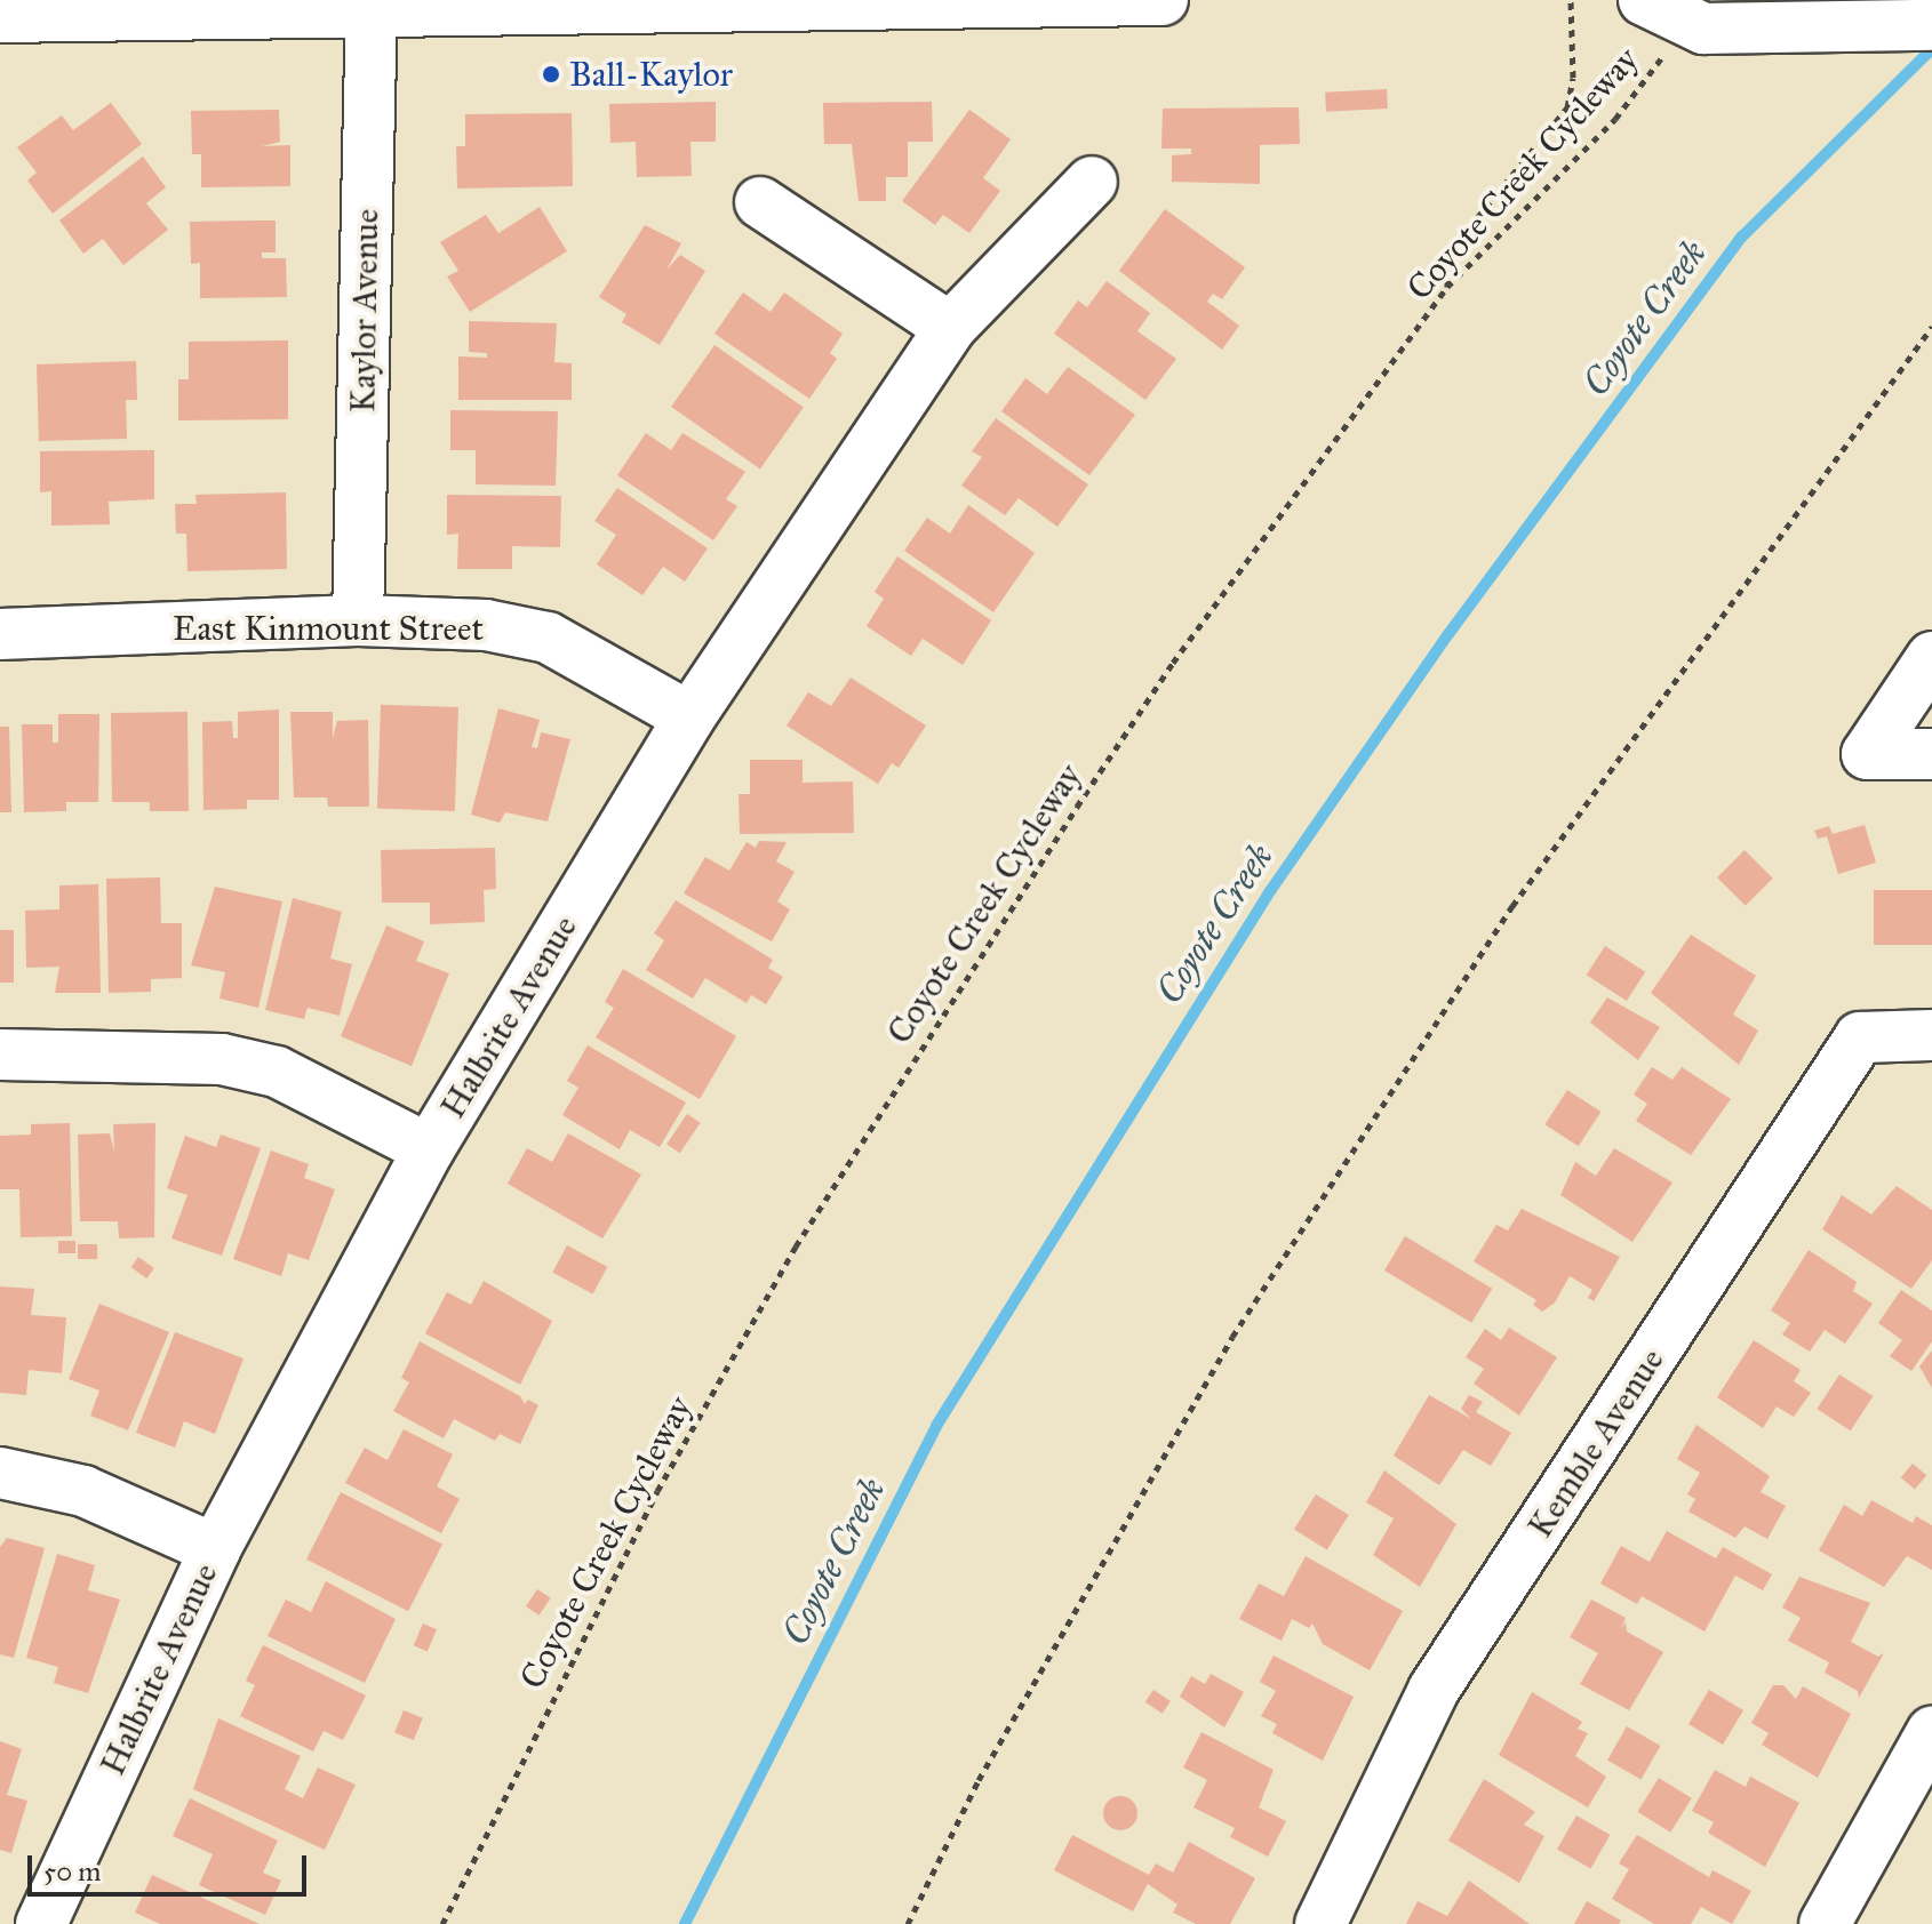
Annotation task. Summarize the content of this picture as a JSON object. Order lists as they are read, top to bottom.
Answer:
{
  "streets": {
    "street": [
      "Kaylor Avenue",
      "East Kinmount Street",
      "Halbrite Avenue",
      "Kemble Avenue"
    ],
    "path": ["Coyote Creek Cycleway"]
  },
  "crossings": [
    ["Kaylor Avenue", "East Kinmount Street"],
    ["East Kinmount Street", "Halbrite Avenue"]
  ],
  "water": ["Coyote Creek"],
  "places": ["Ball-Kaylor"],
  "scale_bar": "50 m"
}
